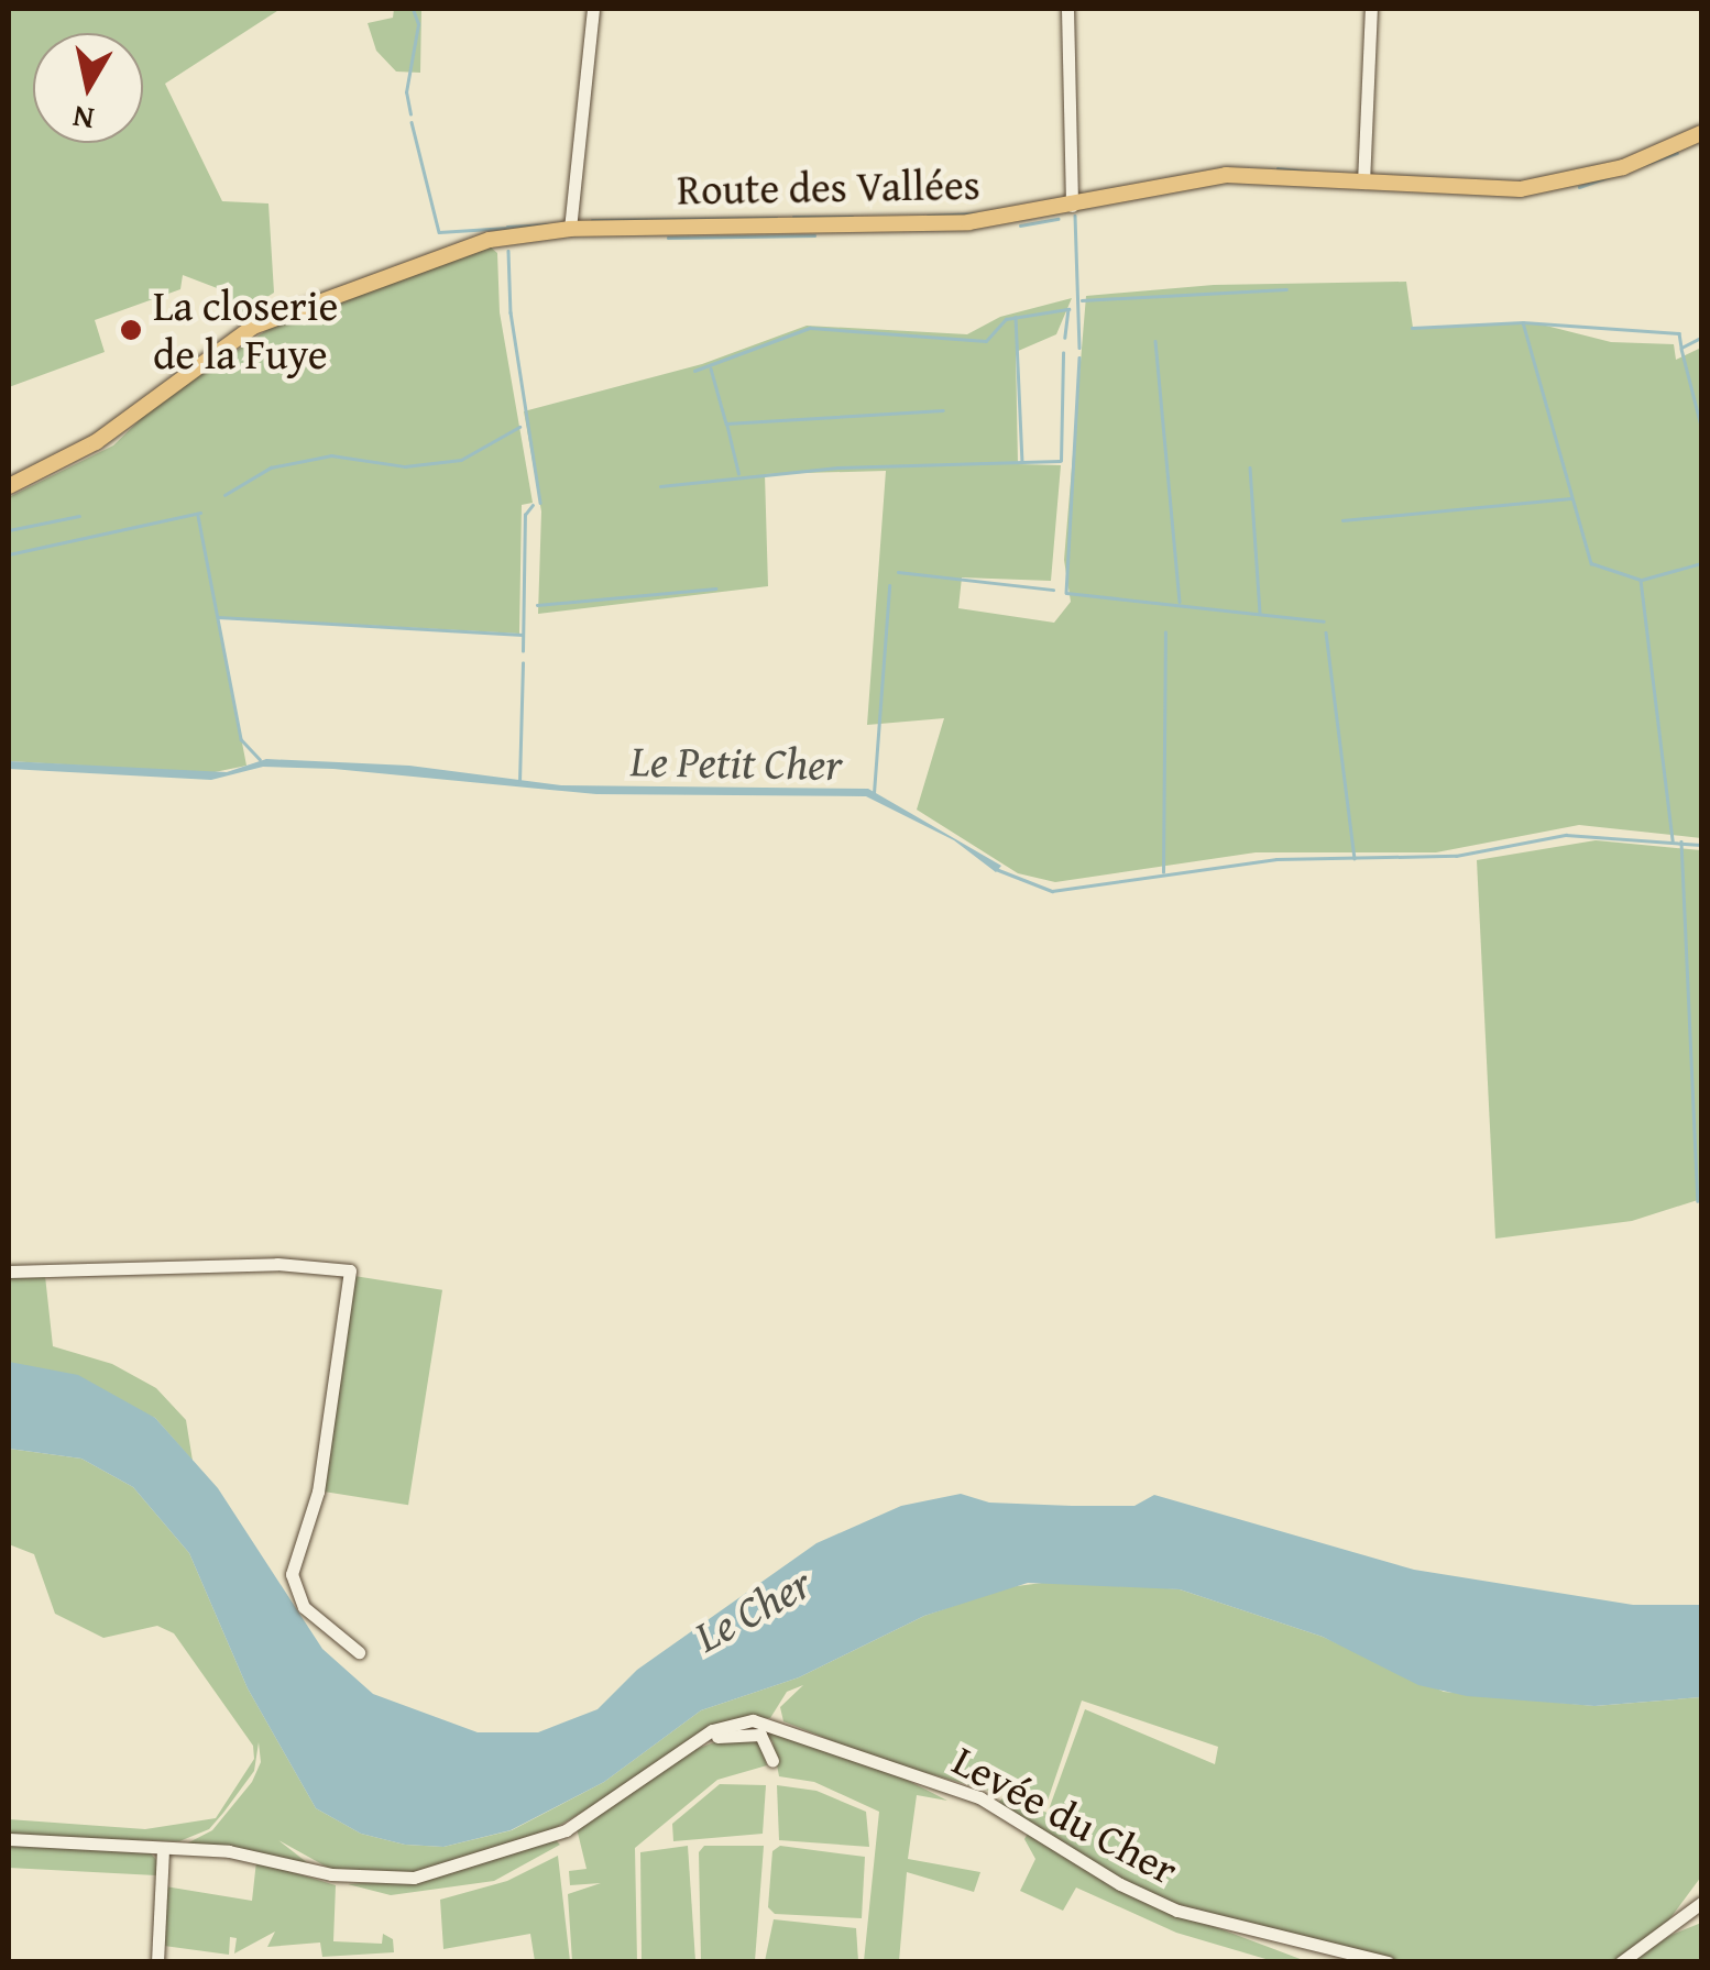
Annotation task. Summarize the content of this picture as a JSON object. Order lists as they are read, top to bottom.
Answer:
{
  "streets": {
    "main road": ["Route des Vallées"],
    "street": ["Levée du Cher"]
  },
  "water": ["Le Petit Cher", "Le Cher"],
  "places": ["La closerie de la Fuye"],
  "north": "bottom"
}
